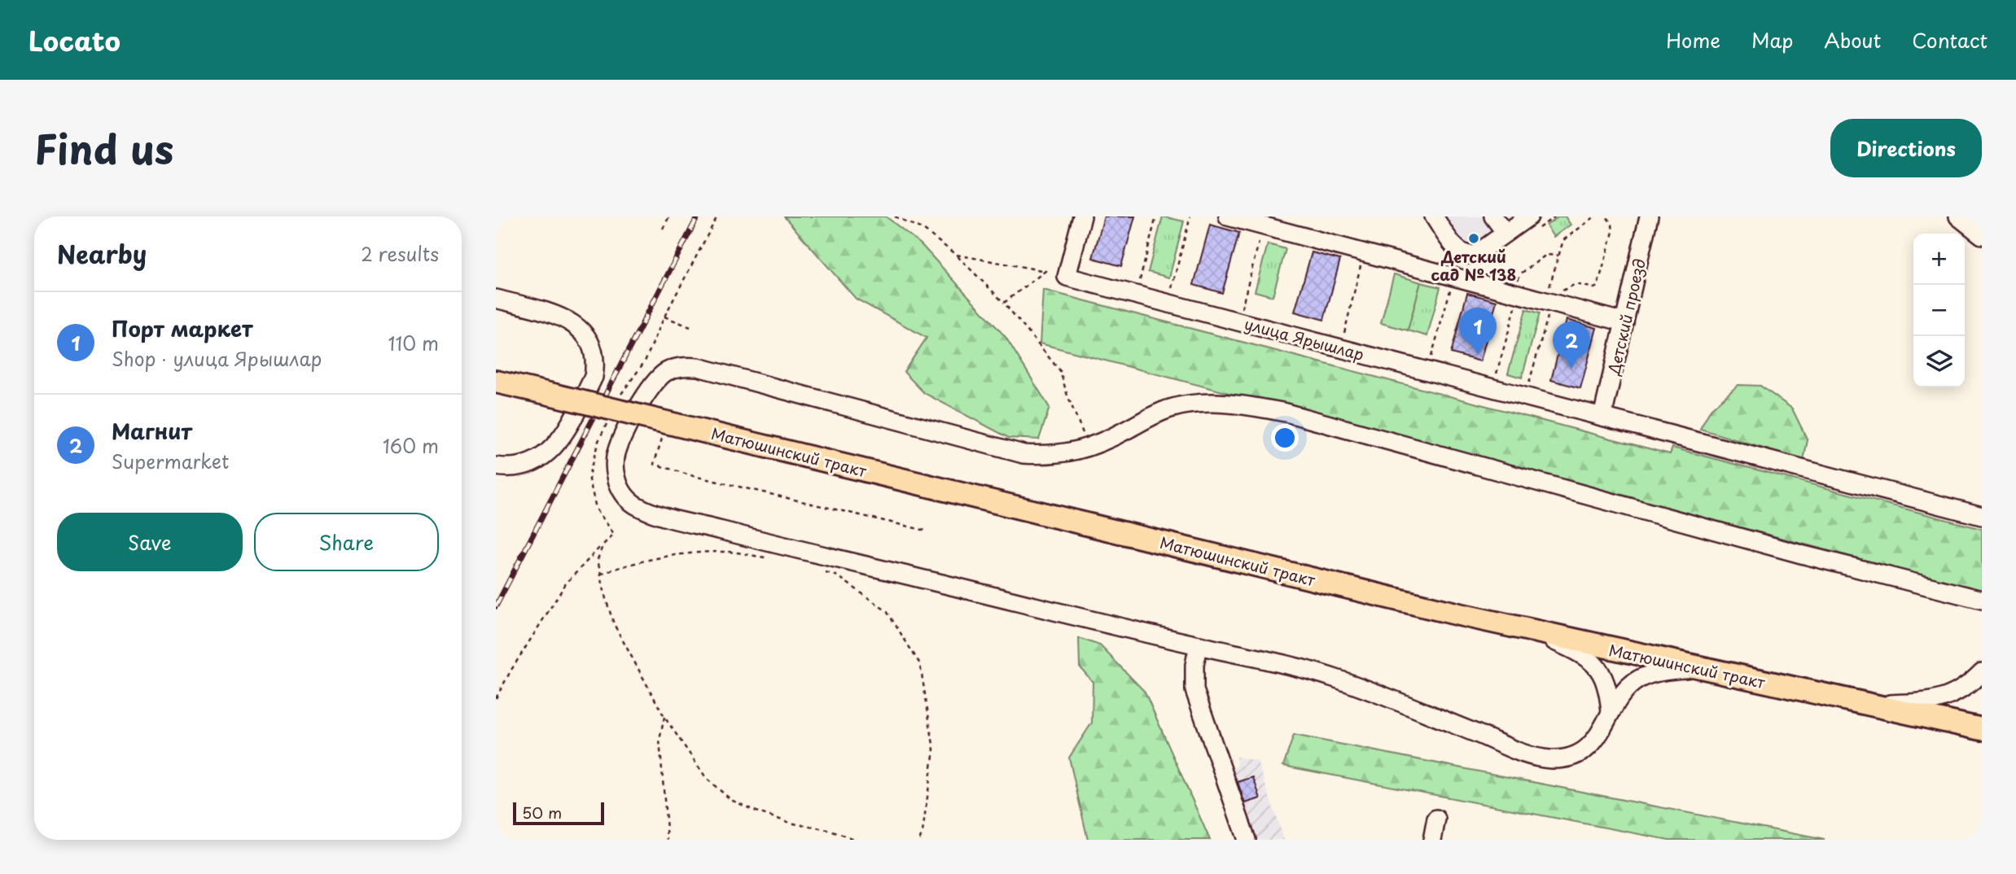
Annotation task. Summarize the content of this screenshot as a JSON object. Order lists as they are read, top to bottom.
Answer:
{
  "streets": {
    "main road": ["Матюшинский тракт"],
    "street": ["Детский проезд", "улица Ярышлар"]
  },
  "crossings": [
    ["Детский проезд", "улица Ярышлар"]
  ],
  "places": ["Детский сад № 138"],
  "scale_bar": "50 m",
  "page": {
    "header": "Locato",
    "nav": [
      "Home",
      "Map",
      "About",
      "Contact"
    ],
    "title": "Find us",
    "buttons": [
      "Directions",
      ["Save", "Share"]
    ],
    "heading": ["Nearby", "2 results"],
    "map_buttons": ["+", "−"],
    "list": [
      {
        "mark": "1",
        "name": "Порт маркет",
        "note": "Shop · улица Ярышлар",
        "value": "110 m"
      },
      {
        "mark": "2",
        "name": "Магнит",
        "note": "Supermarket",
        "value": "160 m"
      }
    ],
    "pins": ["1", "2"],
    "scale": "50 m"
  }
}
